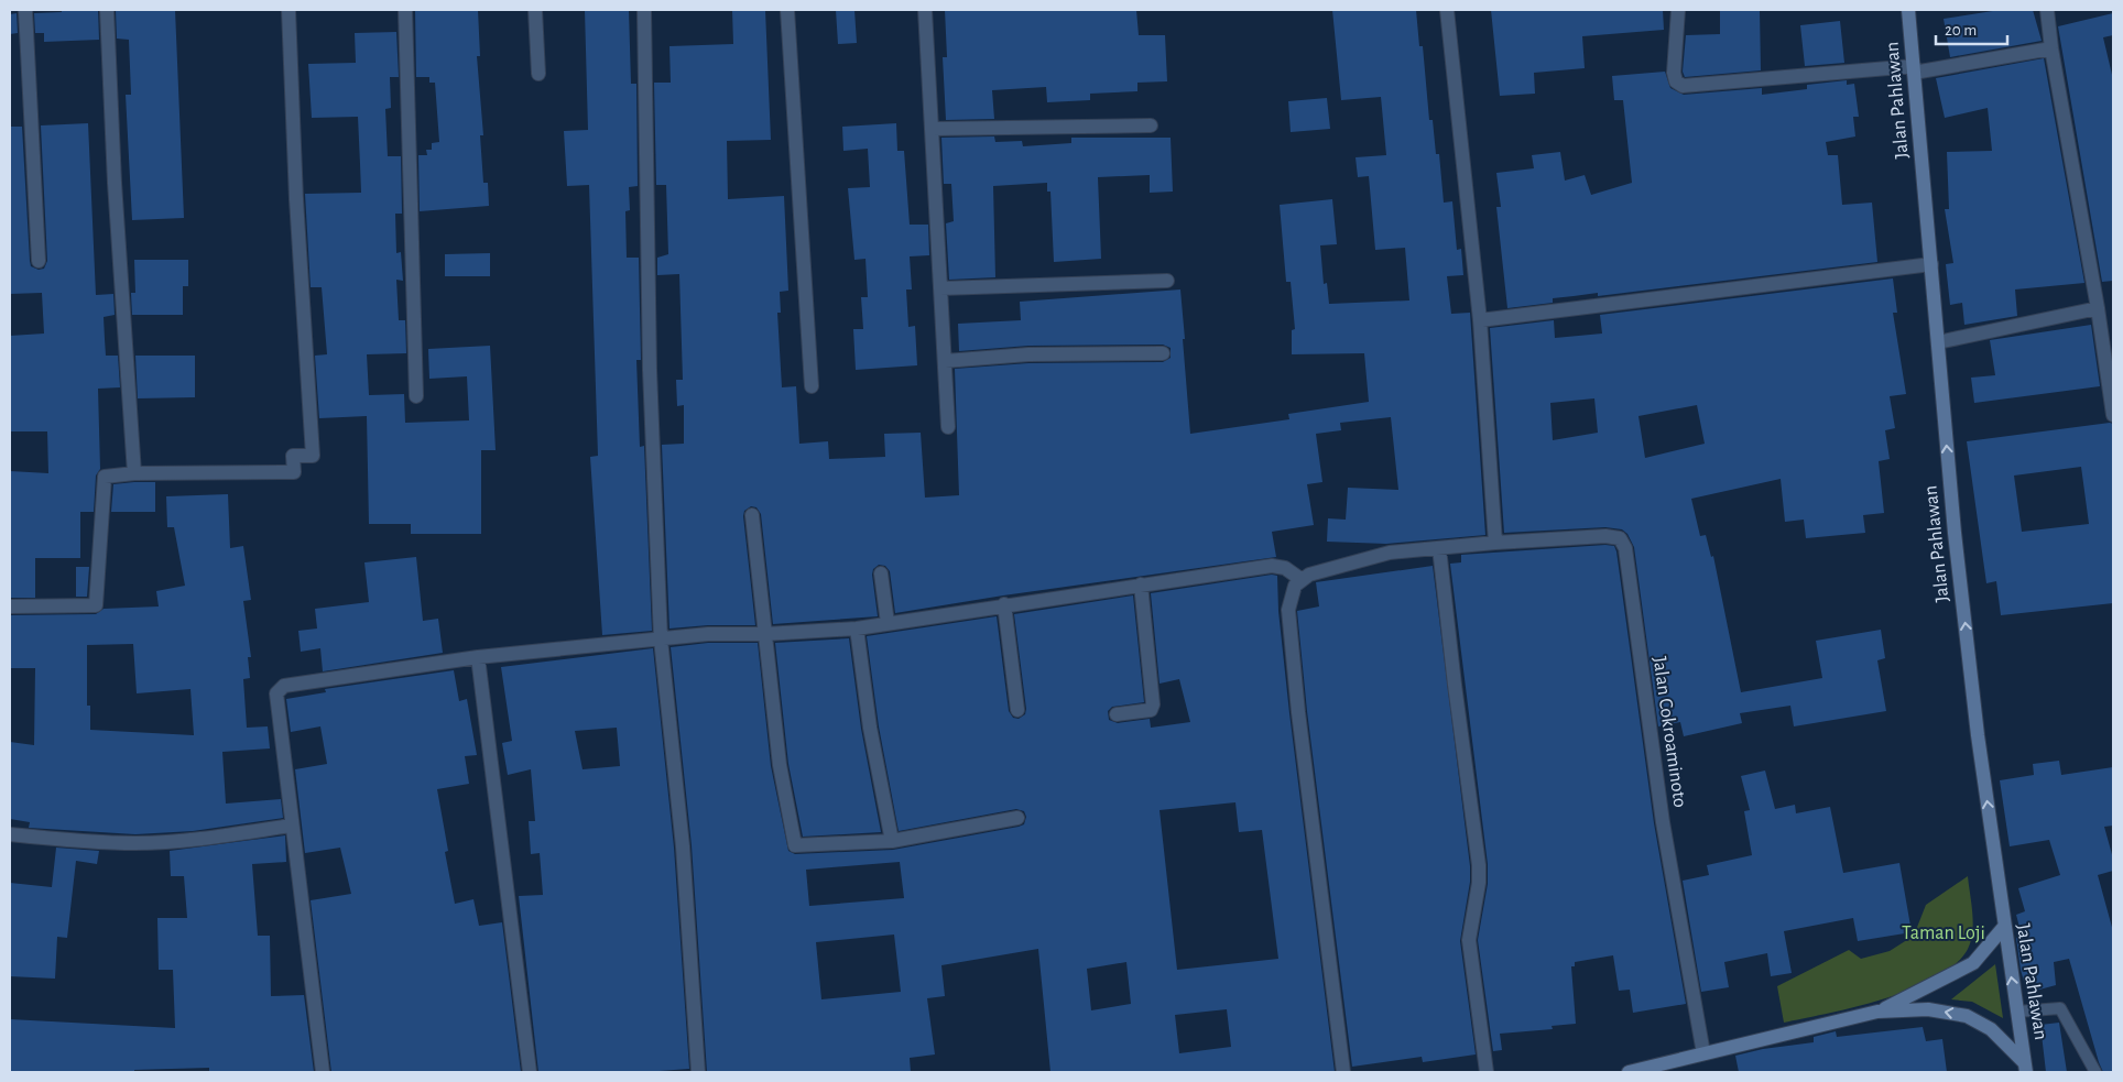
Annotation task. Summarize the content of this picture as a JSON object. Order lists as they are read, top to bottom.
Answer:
{
  "streets": {
    "main road": ["Jalan Pahlawan"],
    "street": ["Jalan Cokroaminoto"]
  },
  "one_way": ["Jalan Pahlawan"],
  "parks": ["Taman Loji"],
  "scale_bar": "20 m"
}
